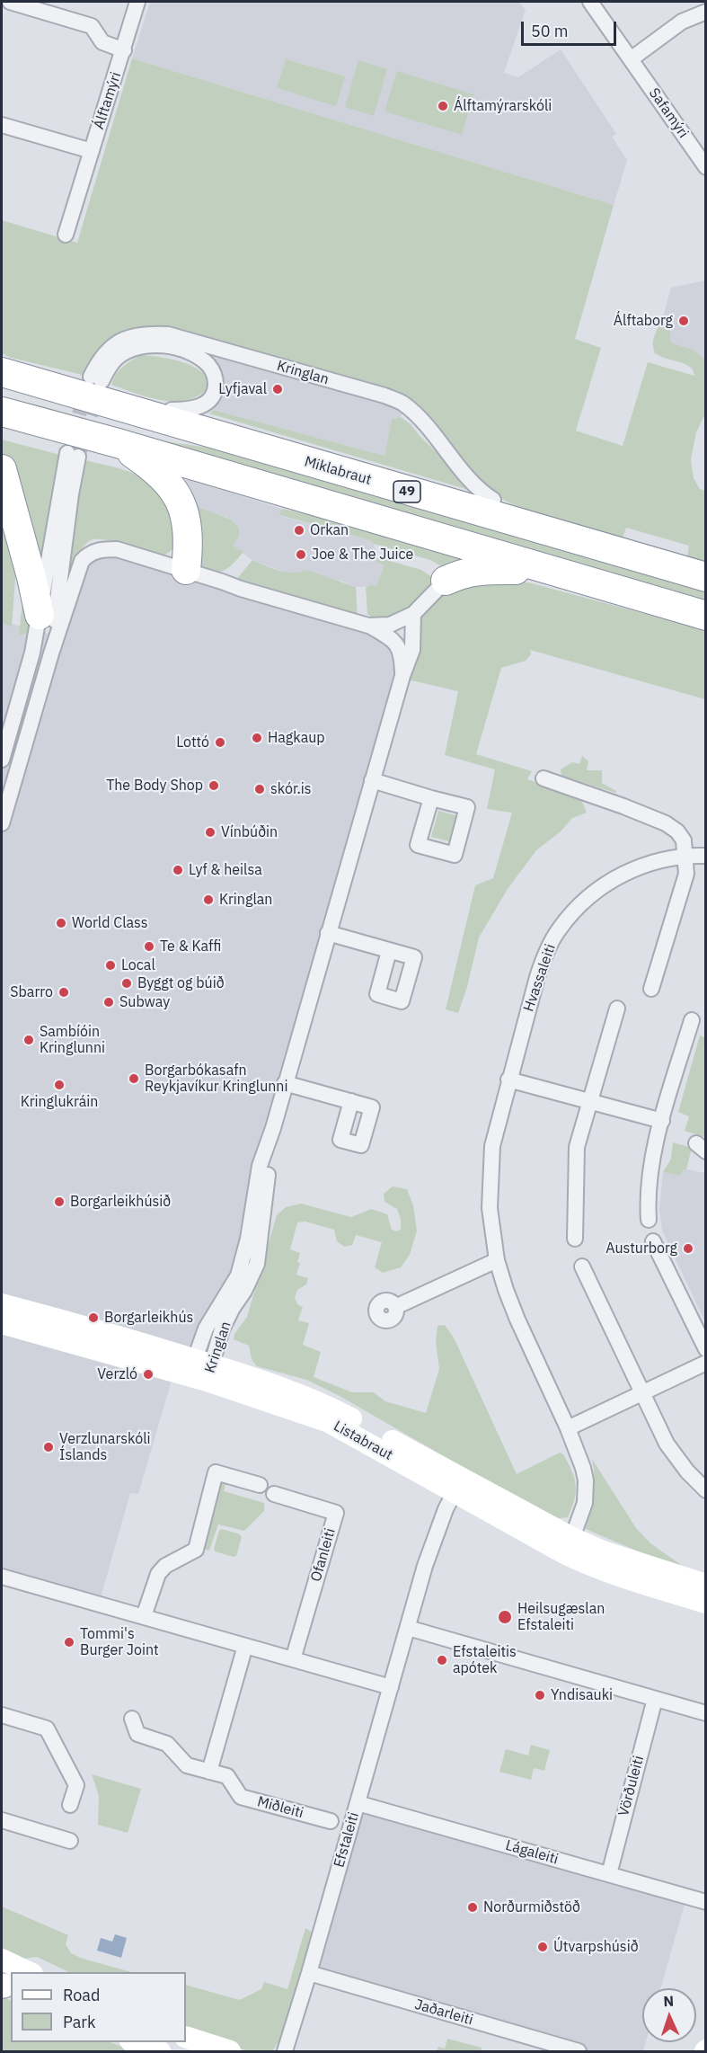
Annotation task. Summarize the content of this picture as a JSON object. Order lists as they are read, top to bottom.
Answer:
{
  "streets": {
    "highway": ["Miklabraut", "49"],
    "street": [
      "Álftamýri",
      "Safamýri",
      "Kringlan",
      "Hvassaleiti",
      "Listabraut",
      "Ofanleiti",
      "Vörðuleiti",
      "Miðleiti",
      "Efstaleiti",
      "Lágaleiti",
      "Jaðarleiti"
    ]
  },
  "crossings": [
    ["Kringlan", "Miklabraut"],
    ["Kringlan", "Listabraut"],
    ["Hvassaleiti", "Listabraut"],
    ["Listabraut", "Efstaleiti"],
    ["Vörðuleiti", "Lágaleiti"],
    ["Efstaleiti", "Lágaleiti"],
    ["Efstaleiti", "Jaðarleiti"]
  ],
  "places": [
    "Álftamýrarskóli",
    "Álftaborg",
    "Lyfjaval",
    "Orkan",
    "Joe & The Juice",
    "Hagkaup",
    "Lottó",
    "The Body Shop",
    "skór.is",
    "Vínbúðin",
    "Lyf & heilsa",
    "Kringlan",
    "World Class",
    "Te & Kaffi",
    "Local",
    "Byggt og búið",
    "Sbarro",
    "Subway",
    "Sambíóin Kringlunni",
    "Borgarbókasafn Reykjavíkur Kringlunni",
    "Kringlukráin",
    "Borgarleikhúsið",
    "Austurborg",
    "Borgarleikhús",
    "Verzló",
    "Verzlunarskóli Íslands",
    "Heilsugæslan Efstaleiti",
    "Tommi's Burger Joint",
    "Efstaleitis apótek",
    "Yndisauki",
    "Norðurmiðstöð",
    "Útvarpshúsið"
  ],
  "legend": ["Road", "Park"],
  "scale_bar": "50 m",
  "north": "top"
}
